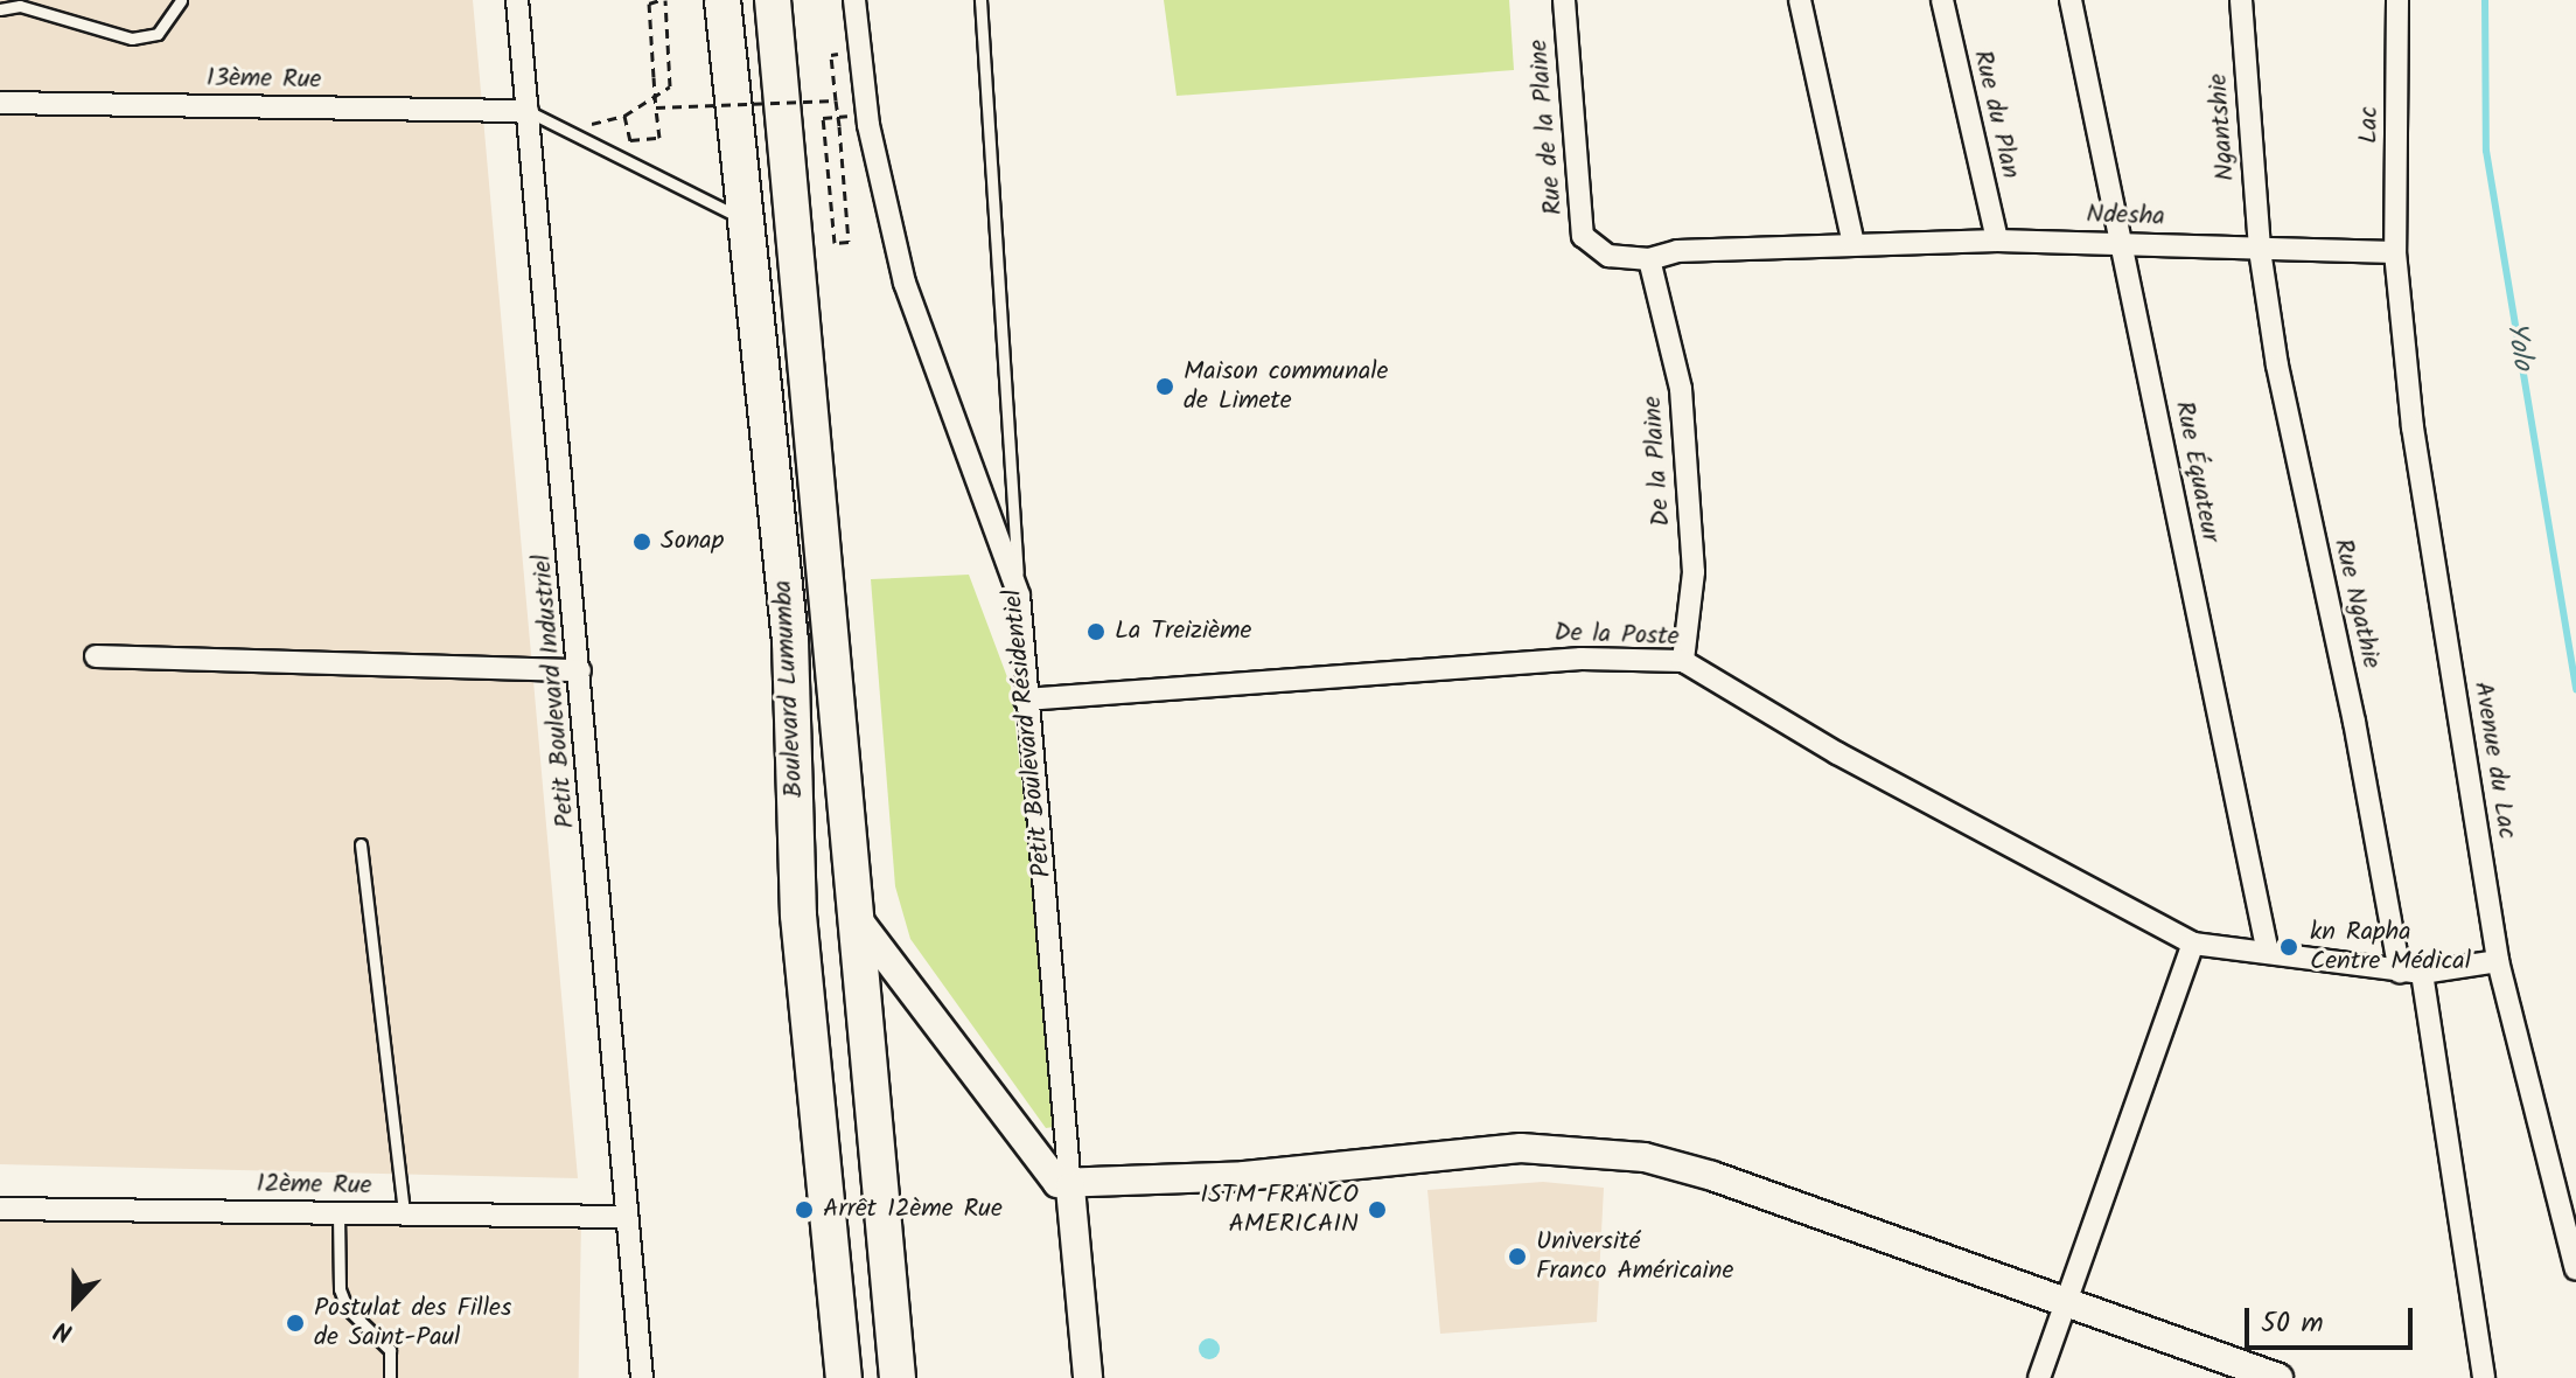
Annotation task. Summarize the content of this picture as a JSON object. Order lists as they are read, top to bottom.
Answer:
{
  "streets": {
    "highway": ["Boulevard Lumumba"],
    "street": [
      "13ème Rue",
      "Rue du Plan",
      "Lac",
      "Rue de la Plaine",
      "Ngantshie",
      "Ndesha",
      "De la Plaine",
      "Rue Équateur",
      "Rue Ngathie",
      "De la Poste",
      "Petit Boulevard Industriel",
      "Petit Boulevard Résidentiel",
      "Avenue du Lac",
      "12ème Rue"
    ]
  },
  "crossings": [
    ["13ème Rue", "Petit Boulevard Industriel"],
    ["Rue du Plan", "Ndesha"],
    ["Lac", "Ndesha"],
    ["Lac", "Avenue du Lac"],
    ["Rue de la Plaine", "Ndesha"],
    ["Ngantshie", "Ndesha"],
    ["Ngantshie", "Rue Ngathie"],
    ["Ndesha", "De la Plaine"],
    ["Ndesha", "Rue Équateur"],
    ["Ndesha", "Rue Ngathie"],
    ["Ndesha", "Avenue du Lac"],
    ["De la Plaine", "De la Poste"],
    ["Rue Équateur", "De la Poste"],
    ["Rue Ngathie", "De la Poste"],
    ["De la Poste", "Petit Boulevard Résidentiel"],
    ["De la Poste", "Avenue du Lac"],
    ["Petit Boulevard Industriel", "12ème Rue"]
  ],
  "water": ["Yolo"],
  "places": [
    "Maison communale de Limete",
    "Sonap",
    "La Treizième",
    "kn Rapha Centre Médical",
    "Arrêt 12ème Rue",
    "ISTM FRANCO AMERICAIN",
    "Université Franco Américaine",
    "Postulat des Filles de Saint-Paul"
  ],
  "scale_bar": "50 m",
  "north": "bottom"
}
